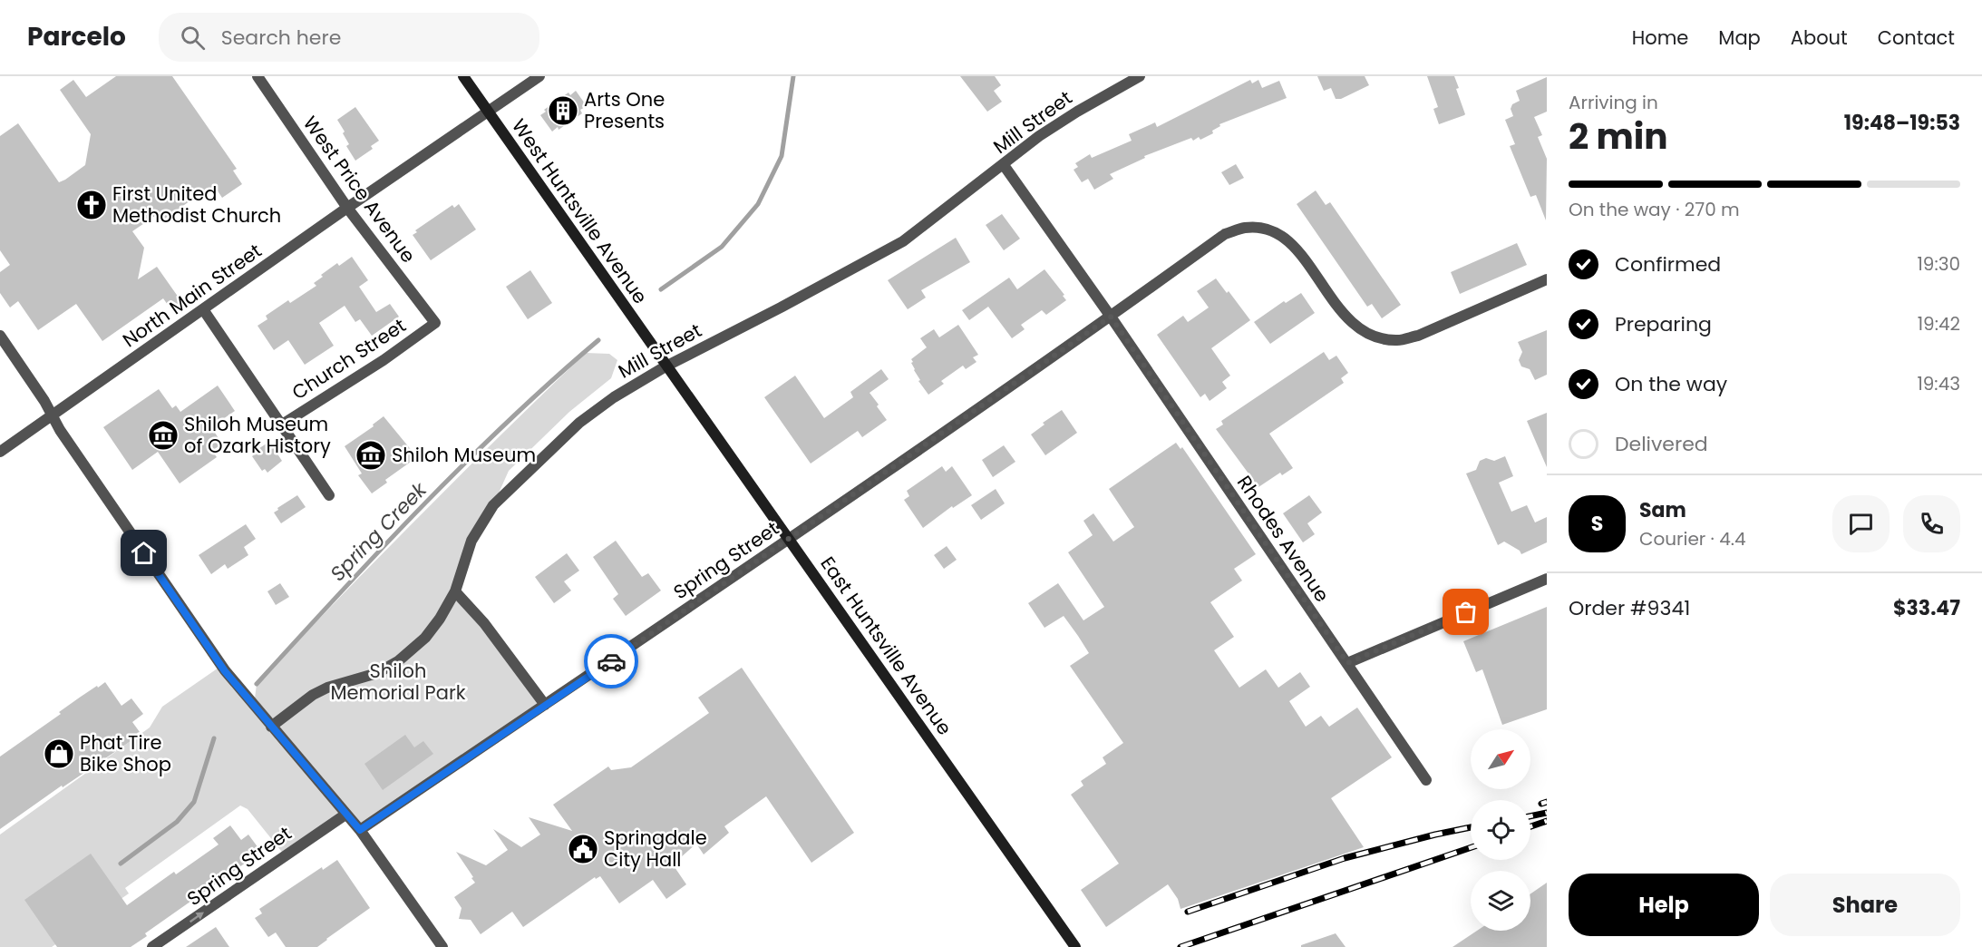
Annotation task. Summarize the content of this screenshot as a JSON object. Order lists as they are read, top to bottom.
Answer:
{
  "streets": {
    "main road": ["West Huntsville Avenue", "East Huntsville Avenue"],
    "street": [
      "Mill Street",
      "West Price Avenue",
      "North Main Street",
      "Church Street",
      "Rhodes Avenue",
      "Spring Street"
    ]
  },
  "crossings": [
    ["Mill Street", "West Huntsville Avenue"],
    ["Mill Street", "Rhodes Avenue"],
    ["Mill Street", "East Huntsville Avenue"],
    ["West Price Avenue", "North Main Street"],
    ["West Price Avenue", "Church Street"],
    ["West Huntsville Avenue", "North Main Street"],
    ["West Huntsville Avenue", "East Huntsville Avenue"],
    ["Rhodes Avenue", "Spring Street"],
    ["Spring Street", "East Huntsville Avenue"]
  ],
  "water": ["Spring Creek"],
  "parks": ["Shiloh Memorial Park"],
  "places": {
    "building": ["Arts One Presents"],
    "church": ["First United Methodist Church"],
    "museum": ["Shiloh Museum of Ozark History", "Shiloh Museum"],
    "shop": ["Phat Tire Bike Shop"],
    "public building": ["Springdale City Hall"]
  },
  "north": "top right",
  "page": {
    "header": "Parcelo",
    "search": "Search here",
    "nav": [
      "Home",
      "Map",
      "About",
      "Contact"
    ],
    "heading": ["2 min", "Arriving in", "19:48–19:53"],
    "panel": [
      "Sam",
      "Courier · 4.4",
      "Order #9341",
      "$33.47"
    ],
    "bar": "On the way · 270 m",
    "list": [
      ["Confirmed", "19:30"],
      ["Preparing", "19:42"],
      ["On the way", "19:43"],
      "Delivered"
    ],
    "round": "S",
    "buttons": ["Help", "Share"]
  }
}
